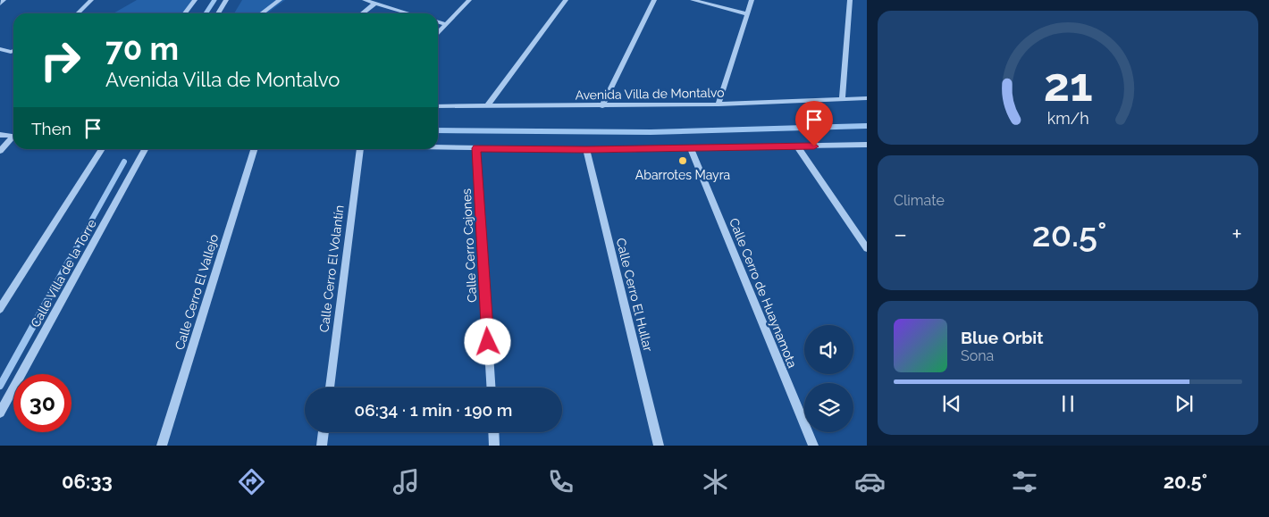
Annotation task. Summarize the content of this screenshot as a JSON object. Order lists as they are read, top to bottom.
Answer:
{
  "streets": {
    "street": [
      "Avenida Villa de Montalvo",
      "Calle Cerro Cajones",
      "Calle Cerro El Volantín",
      "Calle Villa de la Torre",
      "Calle Cerro El Vallejo",
      "Calle Cerro de Huaynamota",
      "Calle Cerro El Hullar"
    ]
  },
  "places": ["Abarrotes Mayra"],
  "page": {
    "turn": ["70 m", "Avenida Villa de Montalvo"],
    "then": "Then",
    "tile": "Climate",
    "heat": ["−", "20.5°", "+"],
    "song": ["Blue Orbit", "Sona"],
    "limit": "30",
    "trip": "06:34 · 1 min · 190 m",
    "tabs": ["06:33", "20.5°"],
    "gauge": ["21", "km/h"]
  }
}
